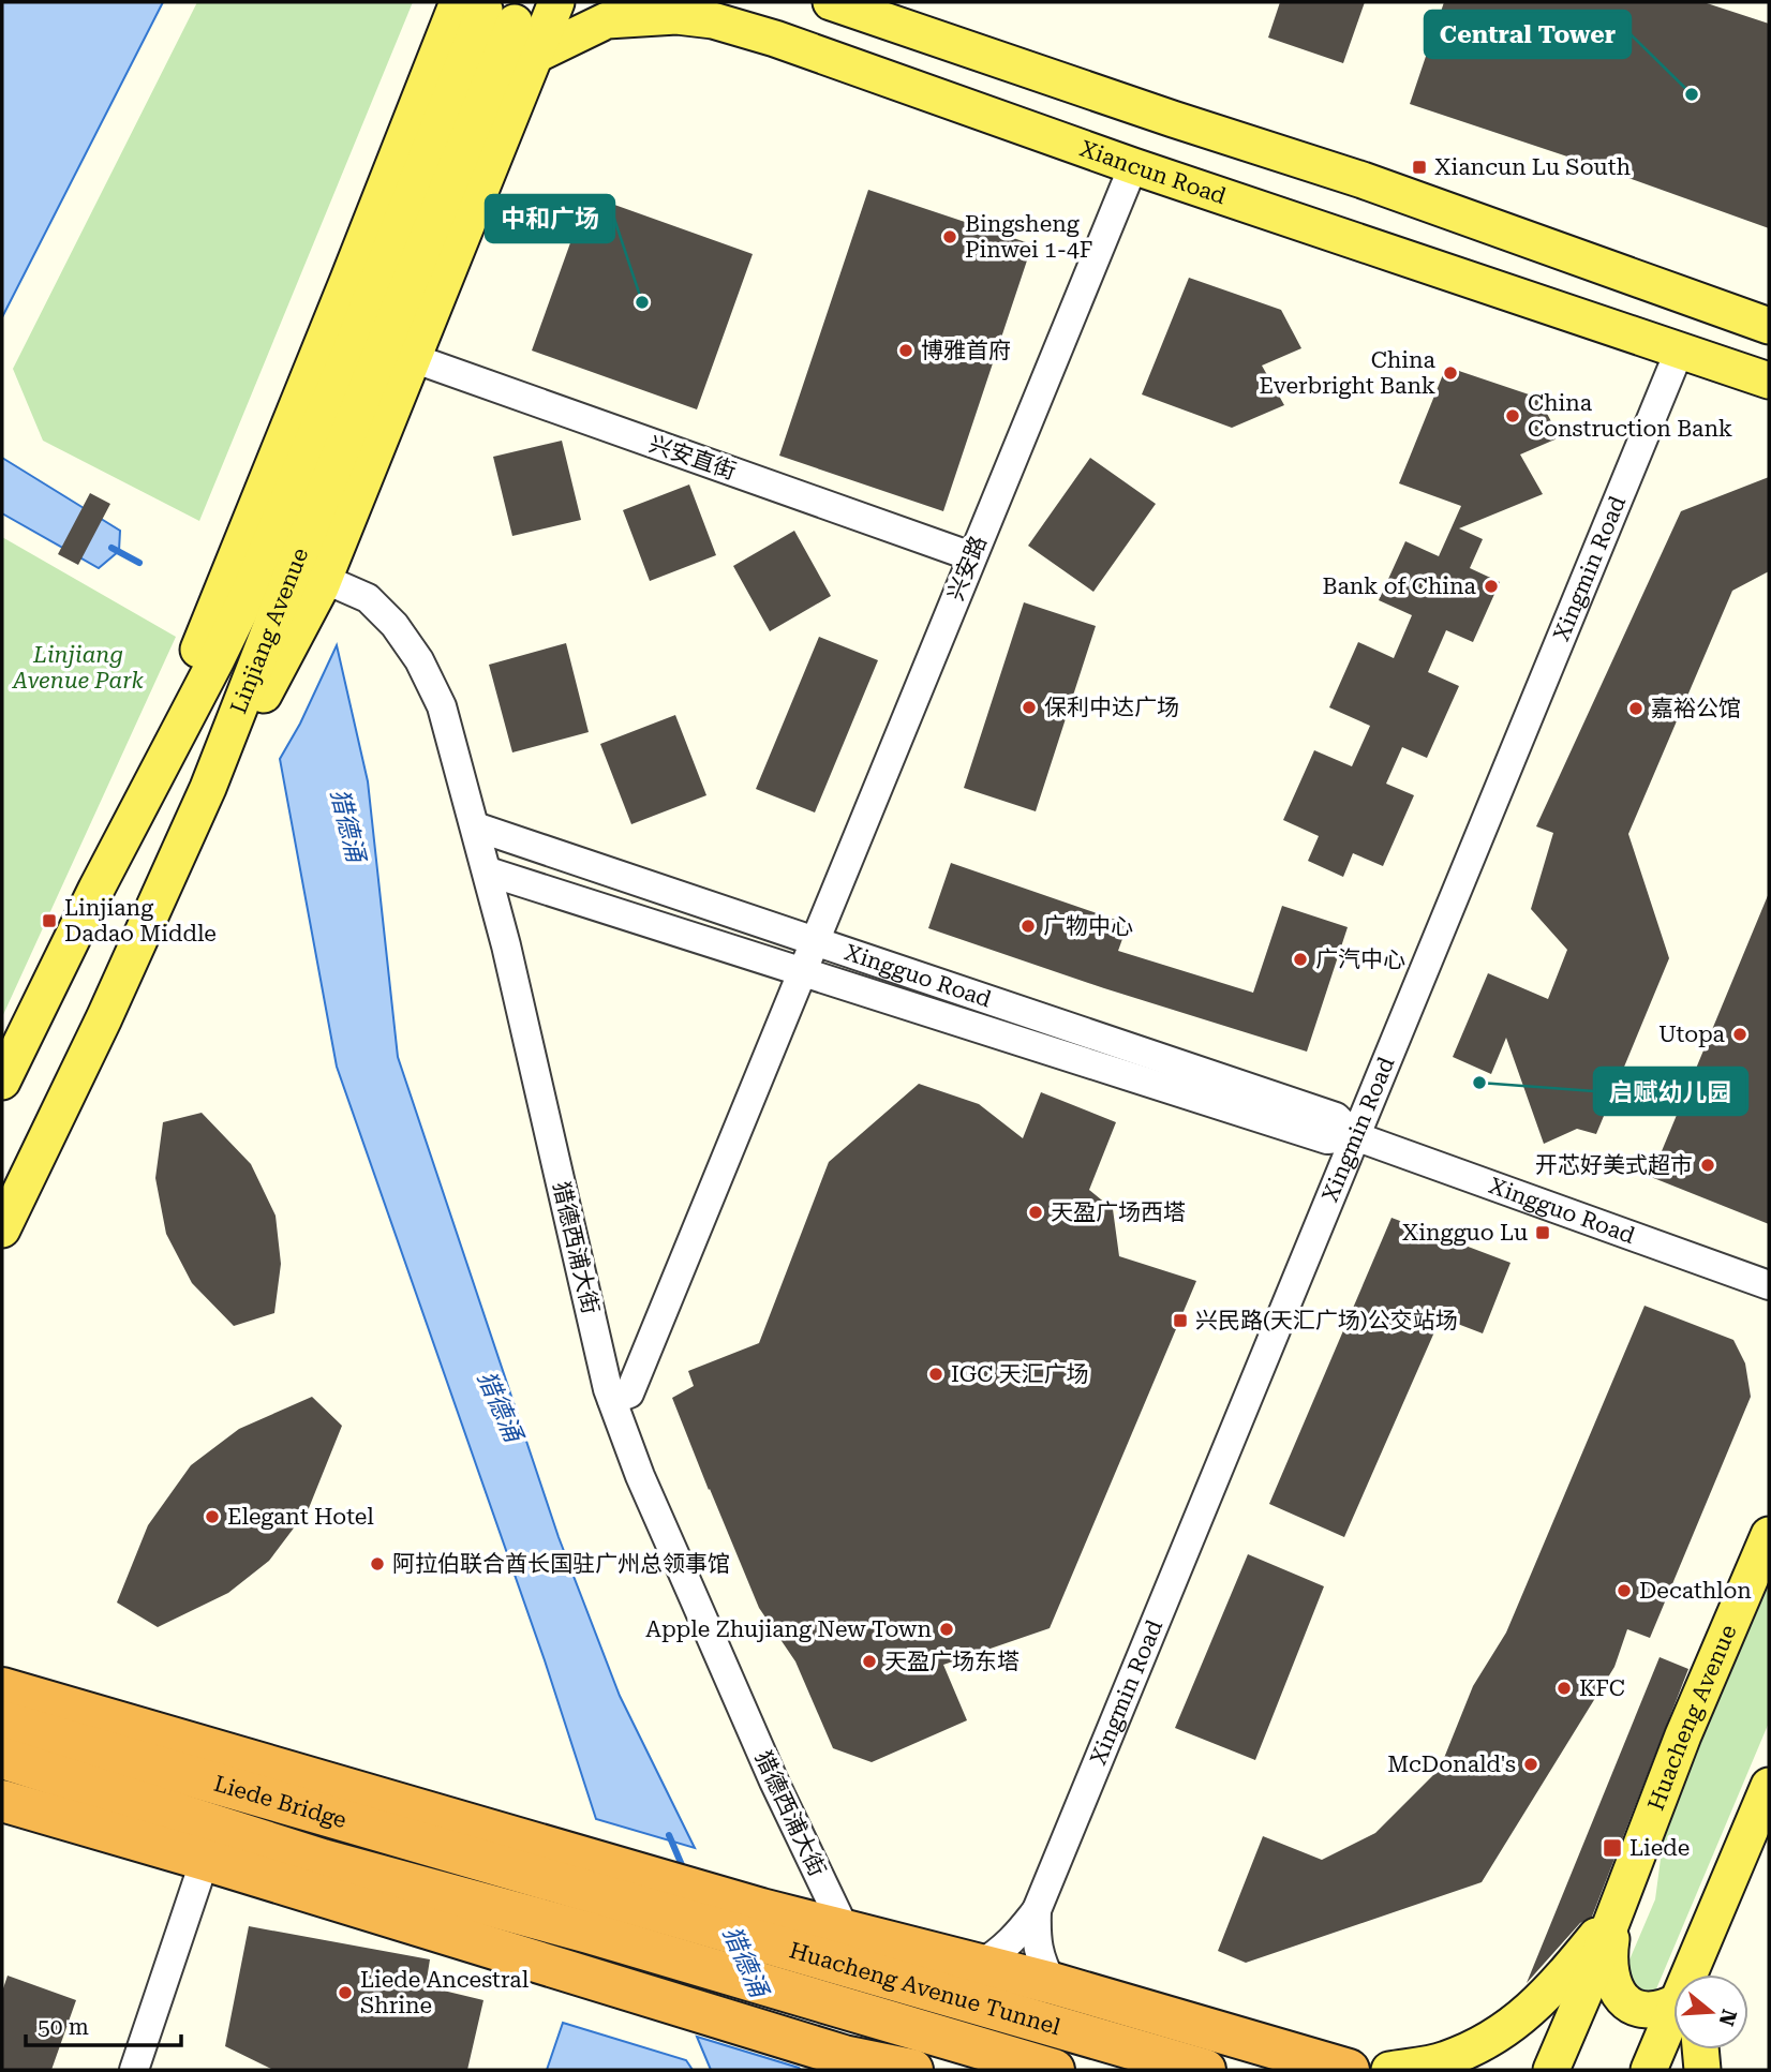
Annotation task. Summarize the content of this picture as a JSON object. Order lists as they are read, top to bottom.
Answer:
{
  "streets": {
    "highway": ["Liede Bridge", "Huacheng Avenue Tunnel"],
    "main road": ["Xiancun Road", "Linjiang Avenue", "Huacheng Avenue"],
    "street": [
      "兴安直街",
      "兴安路",
      "Xingmin Road",
      "Xingguo Road",
      "猎德西浦大街"
    ]
  },
  "crossings": [
    ["Xiancun Road", "兴安路"],
    ["Xiancun Road", "Xingmin Road"],
    ["兴安直街", "兴安路"],
    ["兴安路", "Xingguo Road"],
    ["兴安路", "猎德西浦大街"],
    ["Xingmin Road", "Xingguo Road"],
    ["Xingguo Road", "猎德西浦大街"],
    ["Liede Bridge", "Huacheng Avenue Tunnel"]
  ],
  "water": ["猎德涌"],
  "parks": ["Linjiang Avenue Park"],
  "places": {
    "other": [
      "Central Tower",
      "Bingsheng Pinwei 1-4F",
      "中和广场",
      "博雅首府",
      "China Everbright Bank",
      "China Construction Bank",
      "Bank of China",
      "保利中达广场",
      "嘉裕公馆",
      "广物中心",
      "广汽中心",
      "Utopa",
      "启赋幼儿园",
      "开芯好美式超市",
      "天盈广场西塔",
      "IGC 天汇广场",
      "Elegant Hotel",
      "阿拉伯联合酋长国驻广州总领事馆",
      "Decathlon",
      "Apple Zhujiang New Town",
      "天盈广场东塔",
      "KFC",
      "McDonald's",
      "Liede Ancestral Shrine"
    ],
    "transit": [
      "Xiancun Lu South",
      "Linjiang Dadao Middle",
      "Xingguo Lu",
      "兴民路(天汇广场)公交站场",
      "Liede"
    ]
  },
  "scale_bar": "50 m",
  "north": "right"
}
